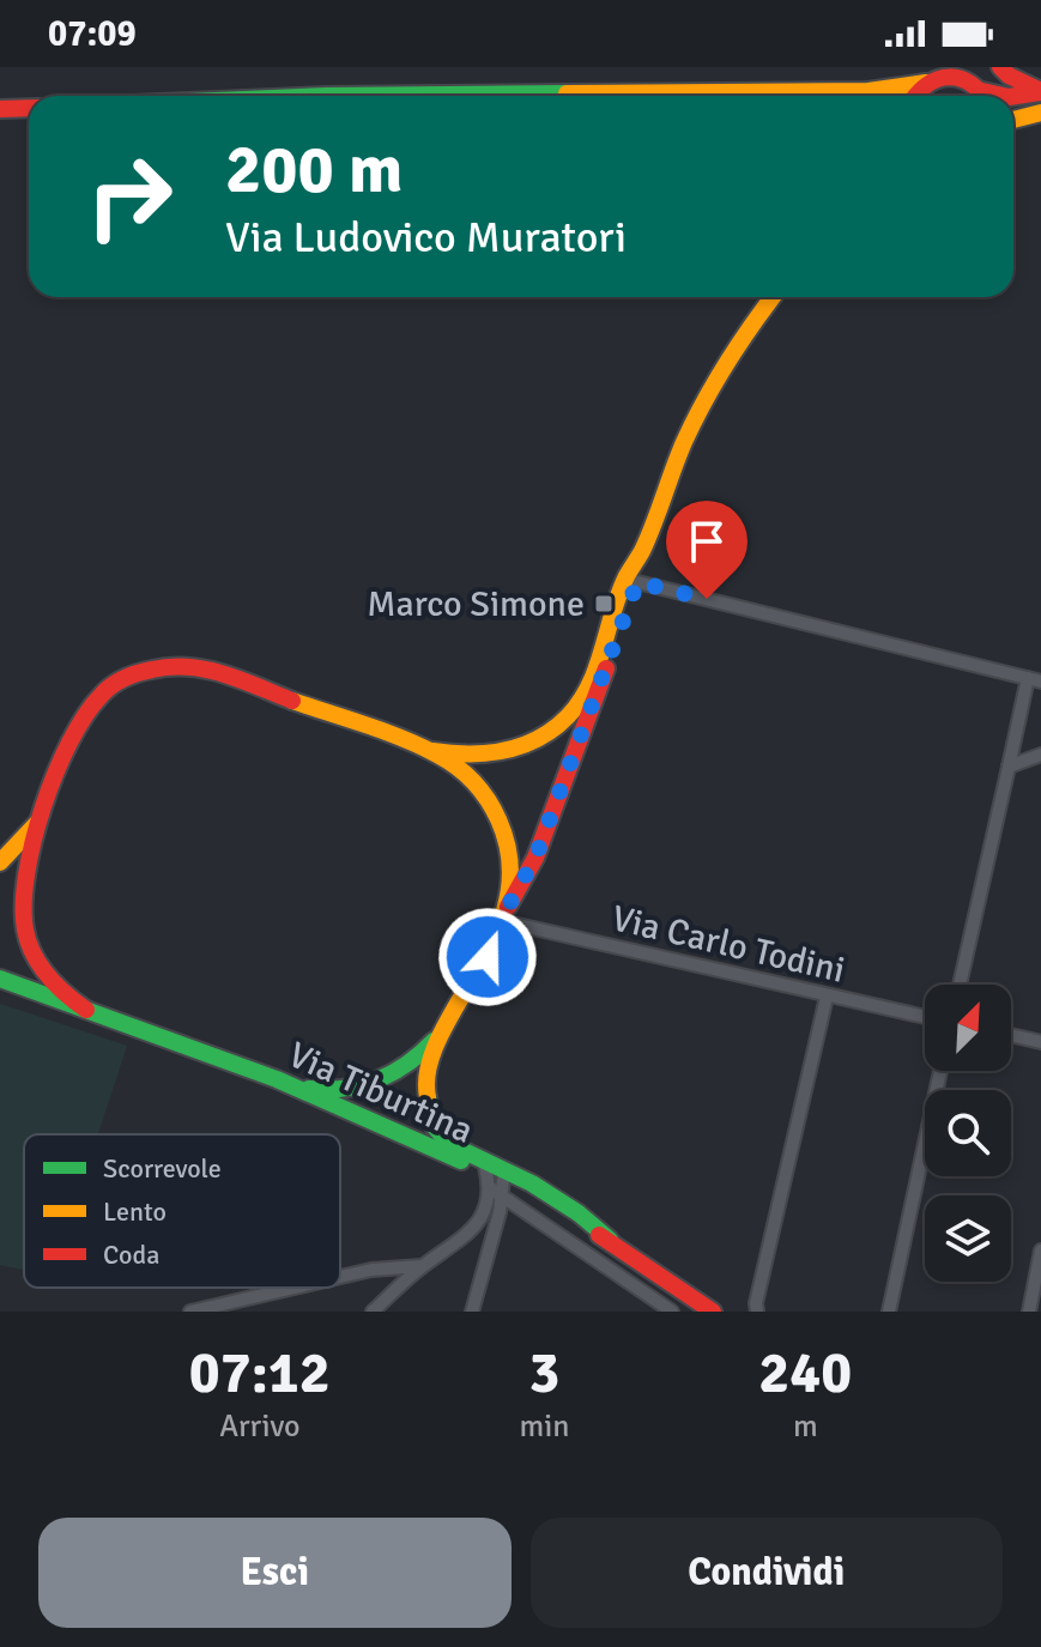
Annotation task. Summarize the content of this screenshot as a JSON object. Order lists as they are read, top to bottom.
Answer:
{
  "streets": {
    "main road": ["Via Tiburtina"],
    "street": ["Via Carlo Todini"]
  },
  "places": {
    "transit": ["Marco Simone"]
  },
  "legend": ["Scorrevole", "Lento", "Coda"],
  "north": "top right",
  "page": {
    "status": "07:09",
    "turn": ["200 m", "Via Ludovico Muratori"],
    "eta": [
      "07:12",
      "Arrivo",
      "3",
      "min",
      "240",
      "m"
    ],
    "buttons": ["Esci", "Condividi"]
  }
}
